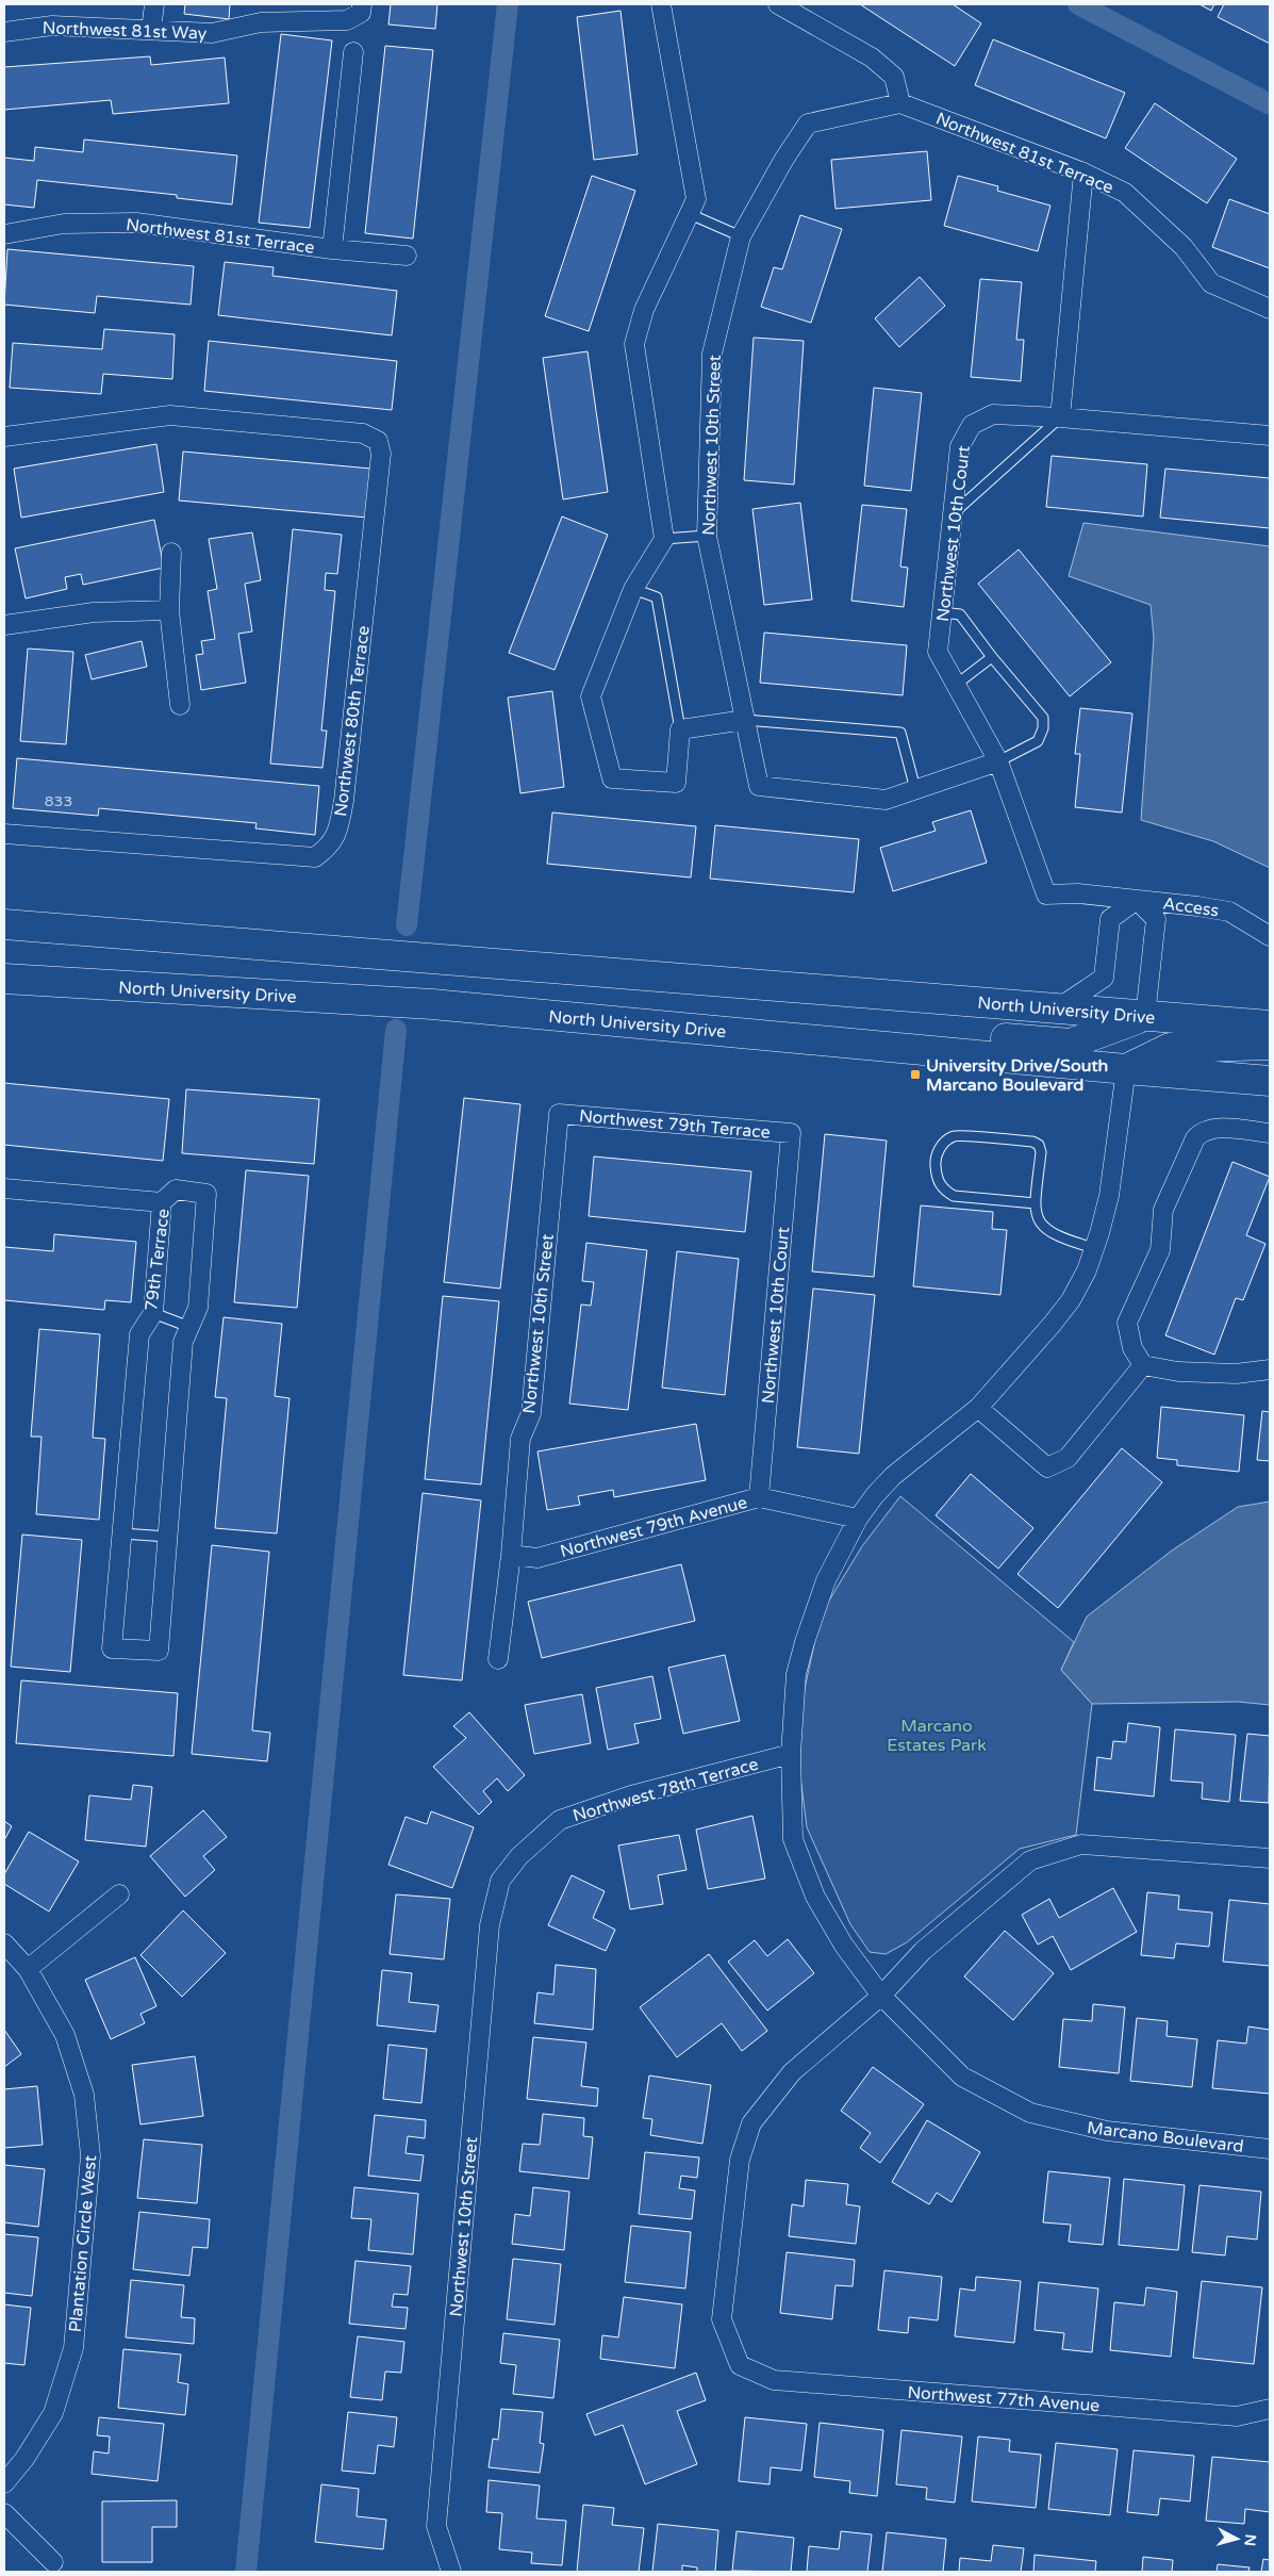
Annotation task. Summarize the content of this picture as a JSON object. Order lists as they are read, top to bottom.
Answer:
{
  "streets": {
    "main road": ["North University Drive"],
    "street": [
      "Northwest 81st Way",
      "Northwest 81st Terrace",
      "Northwest 10th Street",
      "Northwest 10th Court",
      "Northwest 80th Terrace",
      "Access",
      "Northwest 79th Terrace",
      "79th Terrace",
      "Northwest 79th Avenue",
      "Northwest 78th Terrace",
      "Marcano Boulevard",
      "Plantation Circle West",
      "Northwest 77th Avenue"
    ]
  },
  "crossings": [
    ["Northwest 81st Terrace", "Northwest 10th Street"],
    ["Northwest 10th Street", "Northwest 79th Terrace"],
    ["Northwest 10th Street", "Northwest 79th Avenue"],
    ["Northwest 10th Street", "Northwest 78th Terrace"],
    ["Northwest 10th Court", "Access"],
    ["Northwest 10th Court", "Northwest 79th Terrace"],
    ["Northwest 10th Court", "Northwest 79th Avenue"],
    ["Access", "North University Drive"],
    ["North University Drive", "Marcano Boulevard"],
    ["Northwest 79th Avenue", "Marcano Boulevard"],
    ["Northwest 78th Terrace", "Marcano Boulevard"],
    ["Marcano Boulevard", "Northwest 77th Avenue"]
  ],
  "parks": ["Marcano Estates Park"],
  "places": {
    "transit": ["University Drive/South Marcano Boulevard"]
  },
  "house_numbers": ["833"],
  "north": "right"
}
